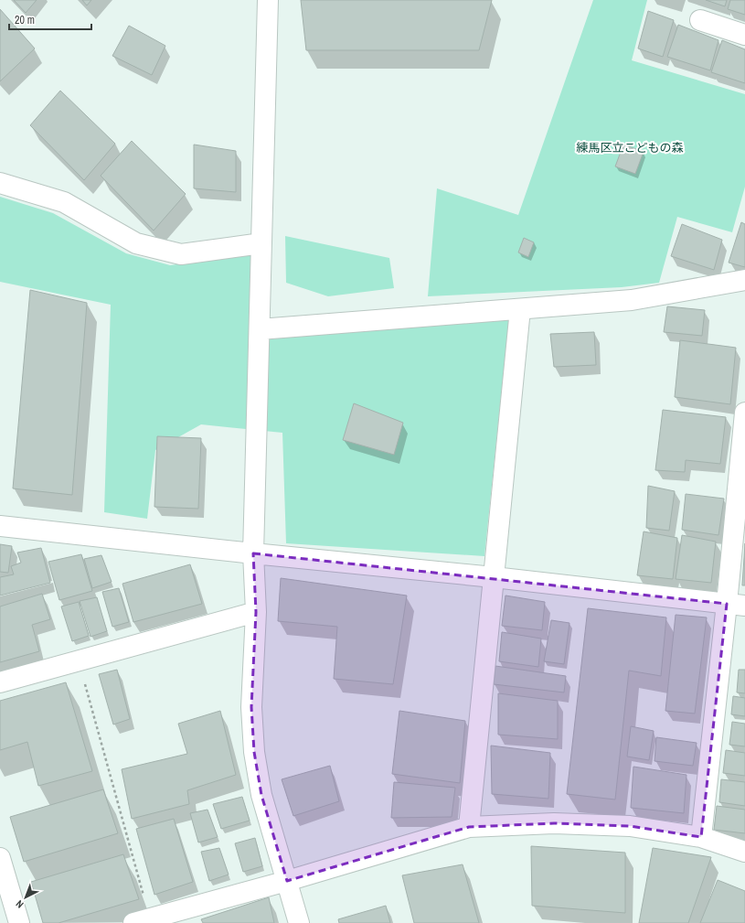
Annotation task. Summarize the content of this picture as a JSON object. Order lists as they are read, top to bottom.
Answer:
{
  "parks": ["練馬区立こどもの森"],
  "scale_bar": "20 m",
  "north": "bottom left"
}
